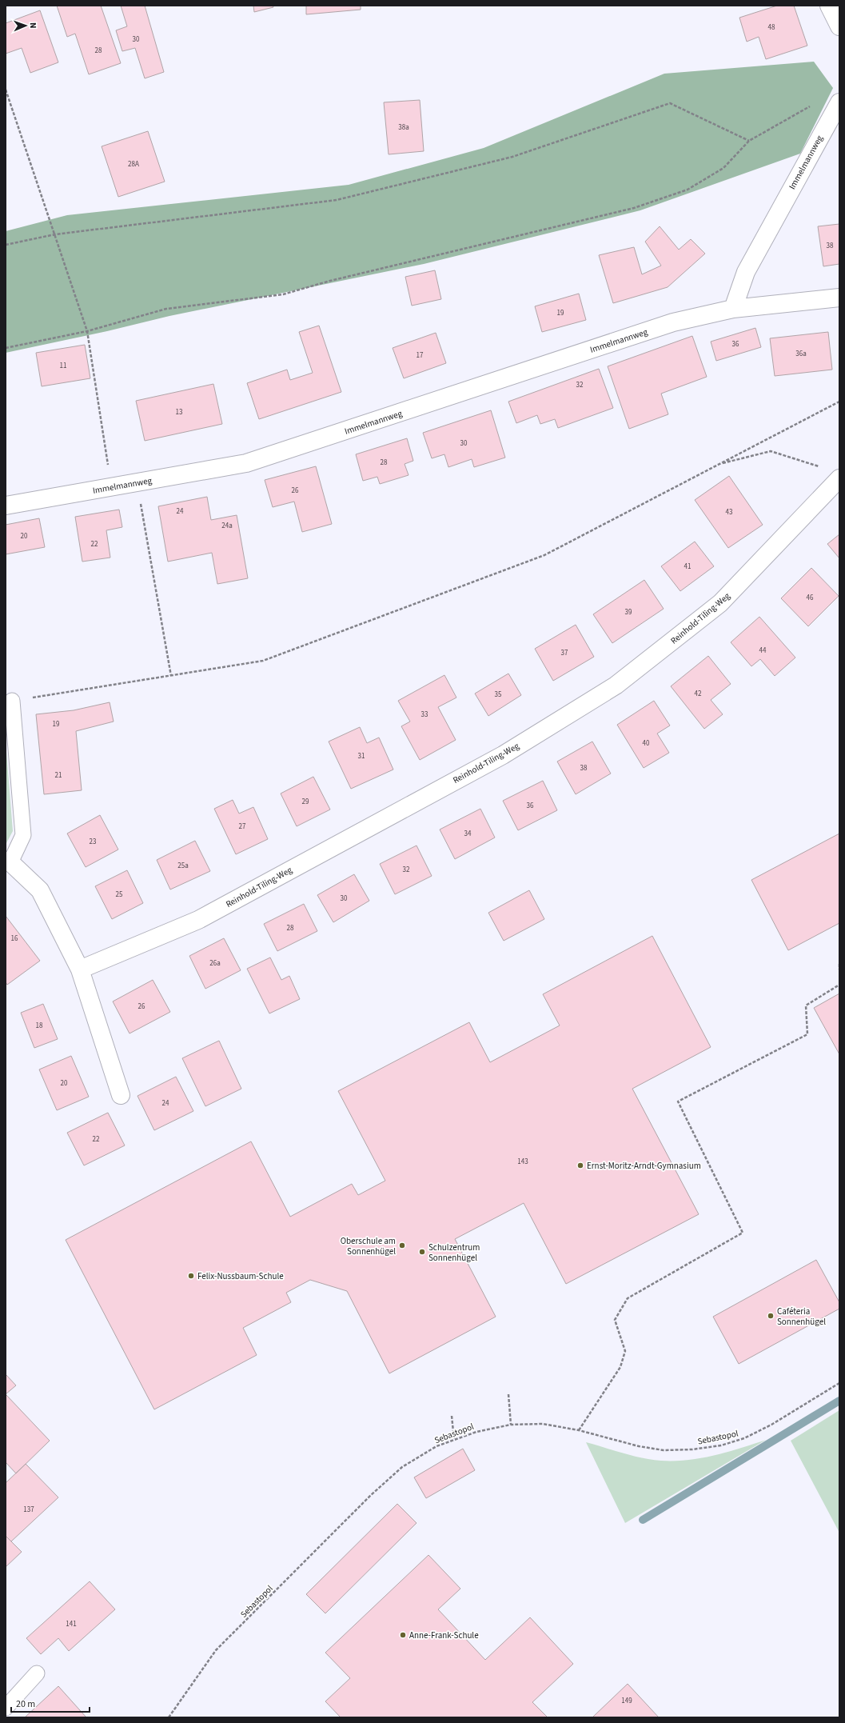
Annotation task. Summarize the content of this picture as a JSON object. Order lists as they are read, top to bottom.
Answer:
{
  "streets": {
    "street": ["Immelmannweg", "Reinhold-Tiling-Weg"],
    "path": ["Sebastopol"]
  },
  "places": [
    "Ernst-Moritz-Arndt-Gymnasium",
    "Oberschule am Sonnenhügel",
    "Schulzentrum Sonnenhügel",
    "Felix-Nussbaum-Schule",
    "Caféteria Sonnenhügel",
    "Anne-Frank-Schule"
  ],
  "house_numbers": [
    "48",
    "30",
    "28",
    "38a",
    "28A",
    "38",
    "19",
    "36",
    "36a",
    "17",
    "11",
    "32",
    "13",
    "30",
    "28",
    "26",
    "24",
    "43",
    "24a",
    "20",
    "22",
    "41",
    "46",
    "39",
    "44",
    "37",
    "42",
    "35",
    "33",
    "19",
    "40",
    "31",
    "38",
    "21",
    "29",
    "36",
    "27",
    "34",
    "23",
    "25a",
    "32",
    "25",
    "30",
    "28",
    "16",
    "26a",
    "26",
    "18",
    "20",
    "24",
    "22",
    "143",
    "137",
    "141",
    "149"
  ],
  "scale_bar": "20 m",
  "north": "right"
}
